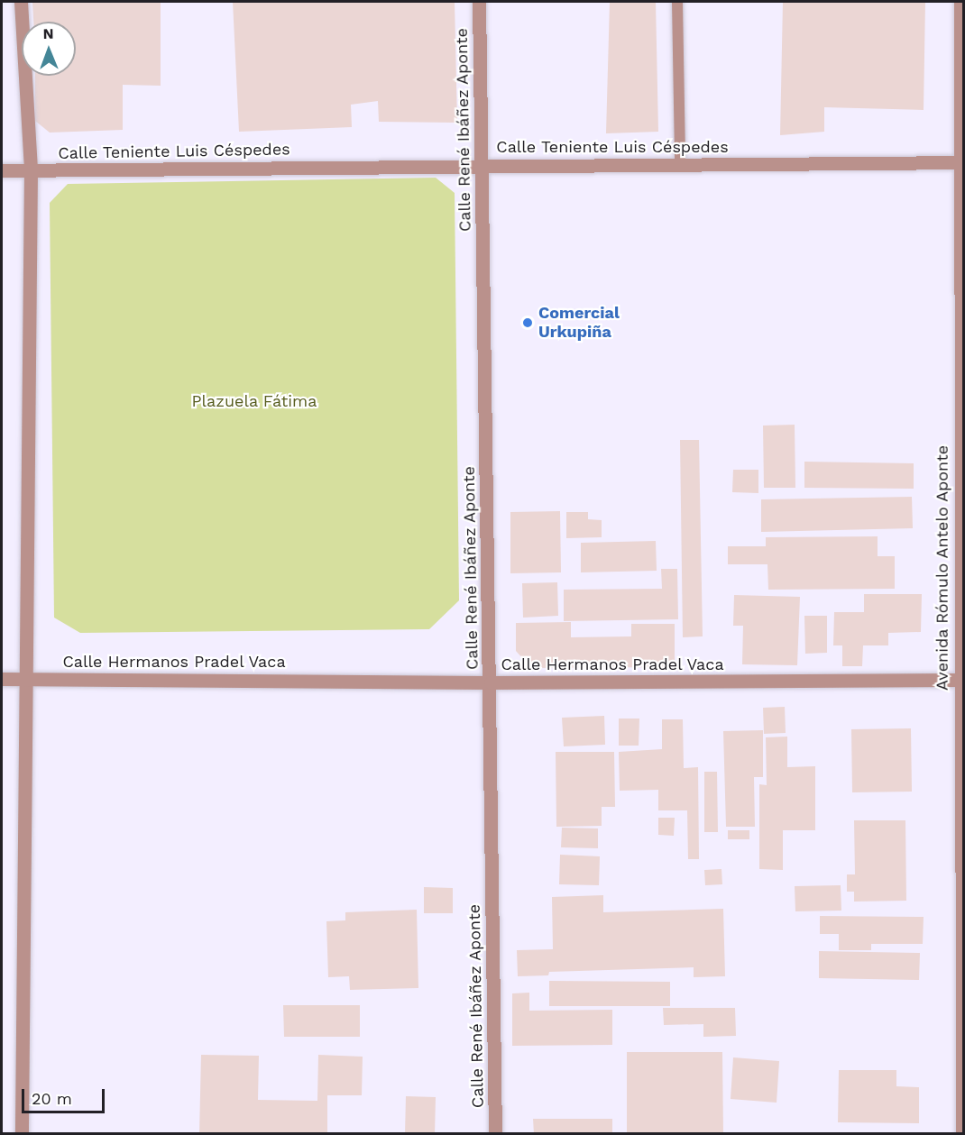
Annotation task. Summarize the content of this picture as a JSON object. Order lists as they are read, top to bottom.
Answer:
{
  "streets": {
    "street": [
      "Calle René Ibáñez Aponte",
      "Calle Teniente Luis Céspedes",
      "Avenida Rómulo Antelo Aponte",
      "Calle Hermanos Pradel Vaca"
    ]
  },
  "crossings": [
    ["Calle René Ibáñez Aponte", "Calle Teniente Luis Céspedes"],
    ["Calle René Ibáñez Aponte", "Calle Hermanos Pradel Vaca"],
    ["Calle Teniente Luis Céspedes", "Avenida Rómulo Antelo Aponte"],
    ["Avenida Rómulo Antelo Aponte", "Calle Hermanos Pradel Vaca"]
  ],
  "parks": ["Plazuela Fátima"],
  "places": ["Comercial Urkupiña"],
  "scale_bar": "20 m",
  "north": "top"
}
